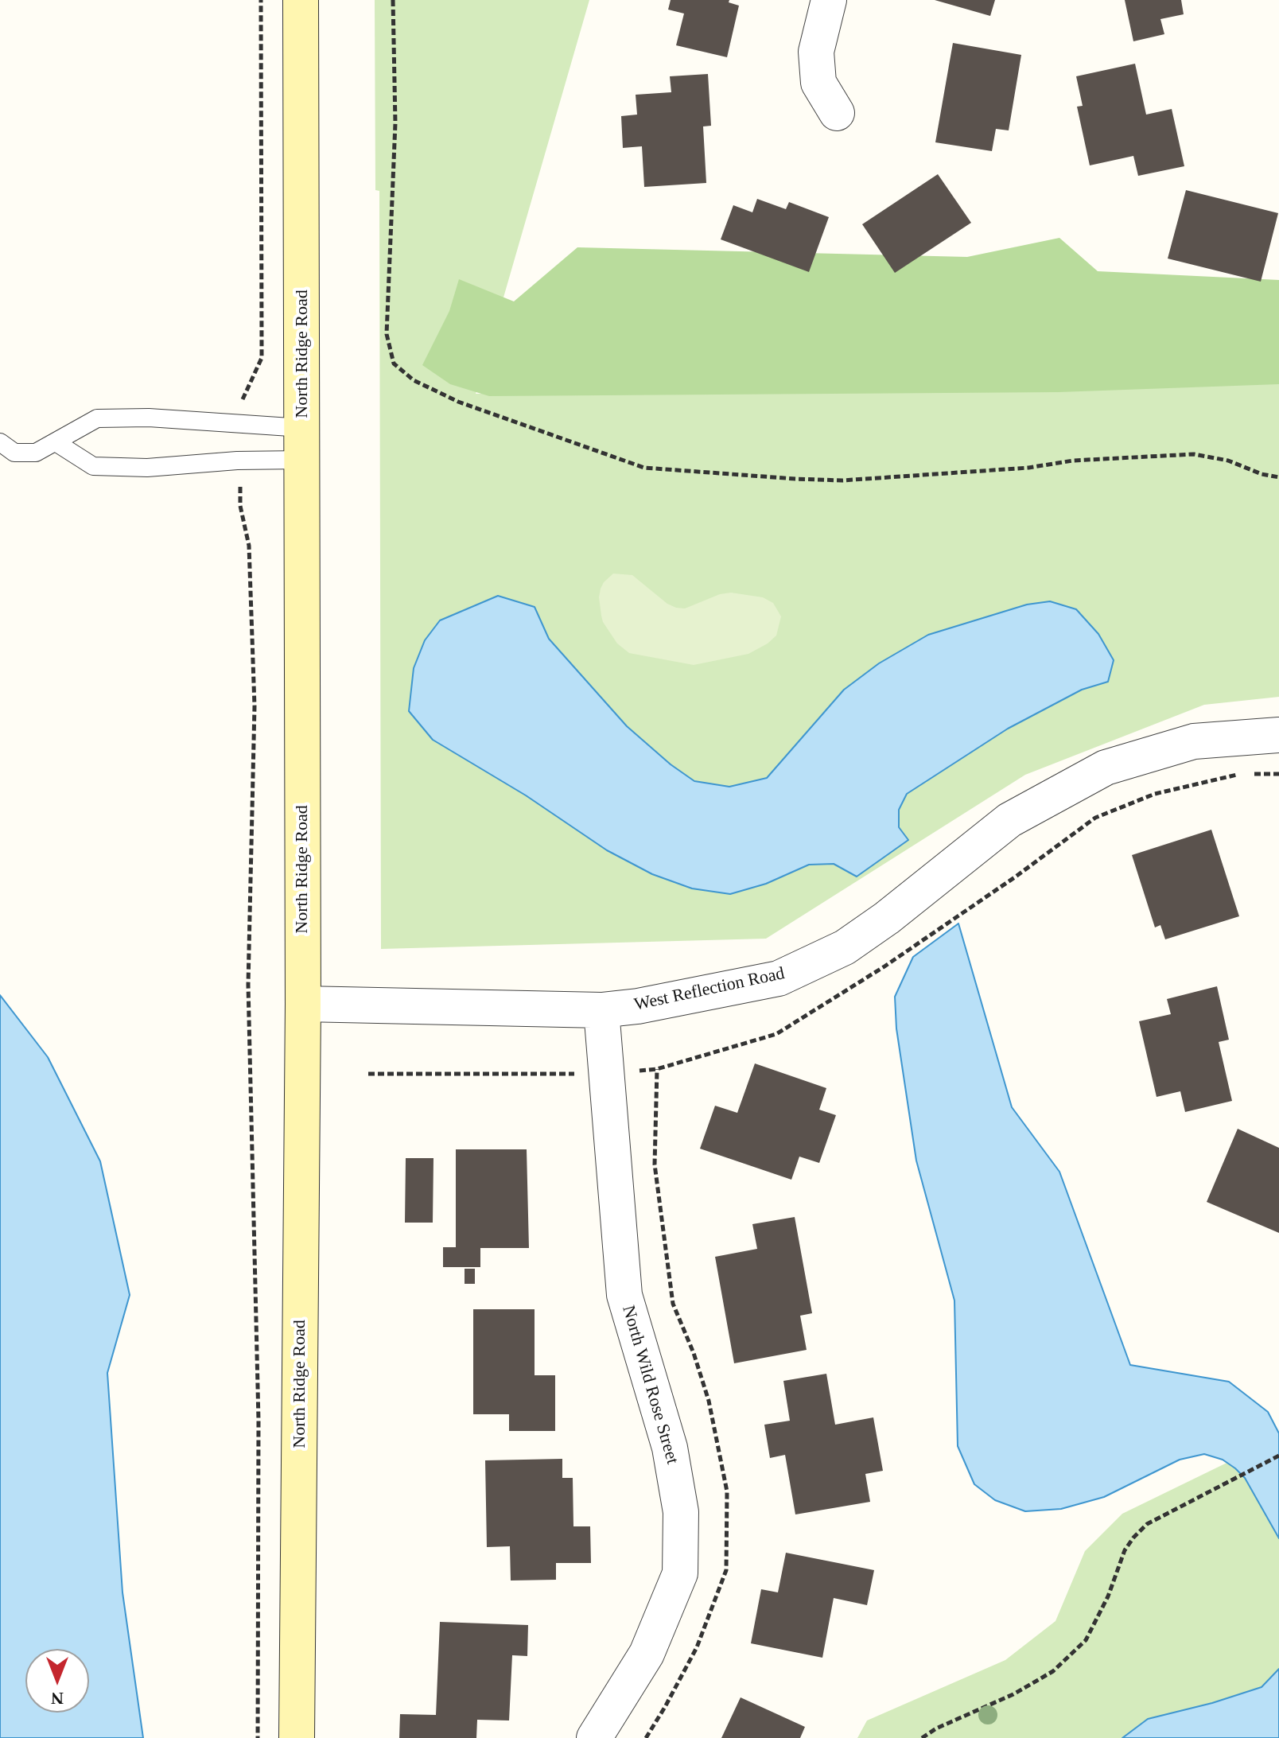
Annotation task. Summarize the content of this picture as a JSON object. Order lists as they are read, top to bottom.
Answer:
{
  "streets": {
    "main road": ["North Ridge Road"],
    "street": ["West Reflection Road", "North Wild Rose Street"]
  },
  "crossings": [
    ["North Ridge Road", "West Reflection Road"],
    ["West Reflection Road", "North Wild Rose Street"]
  ],
  "north": "bottom"
}
